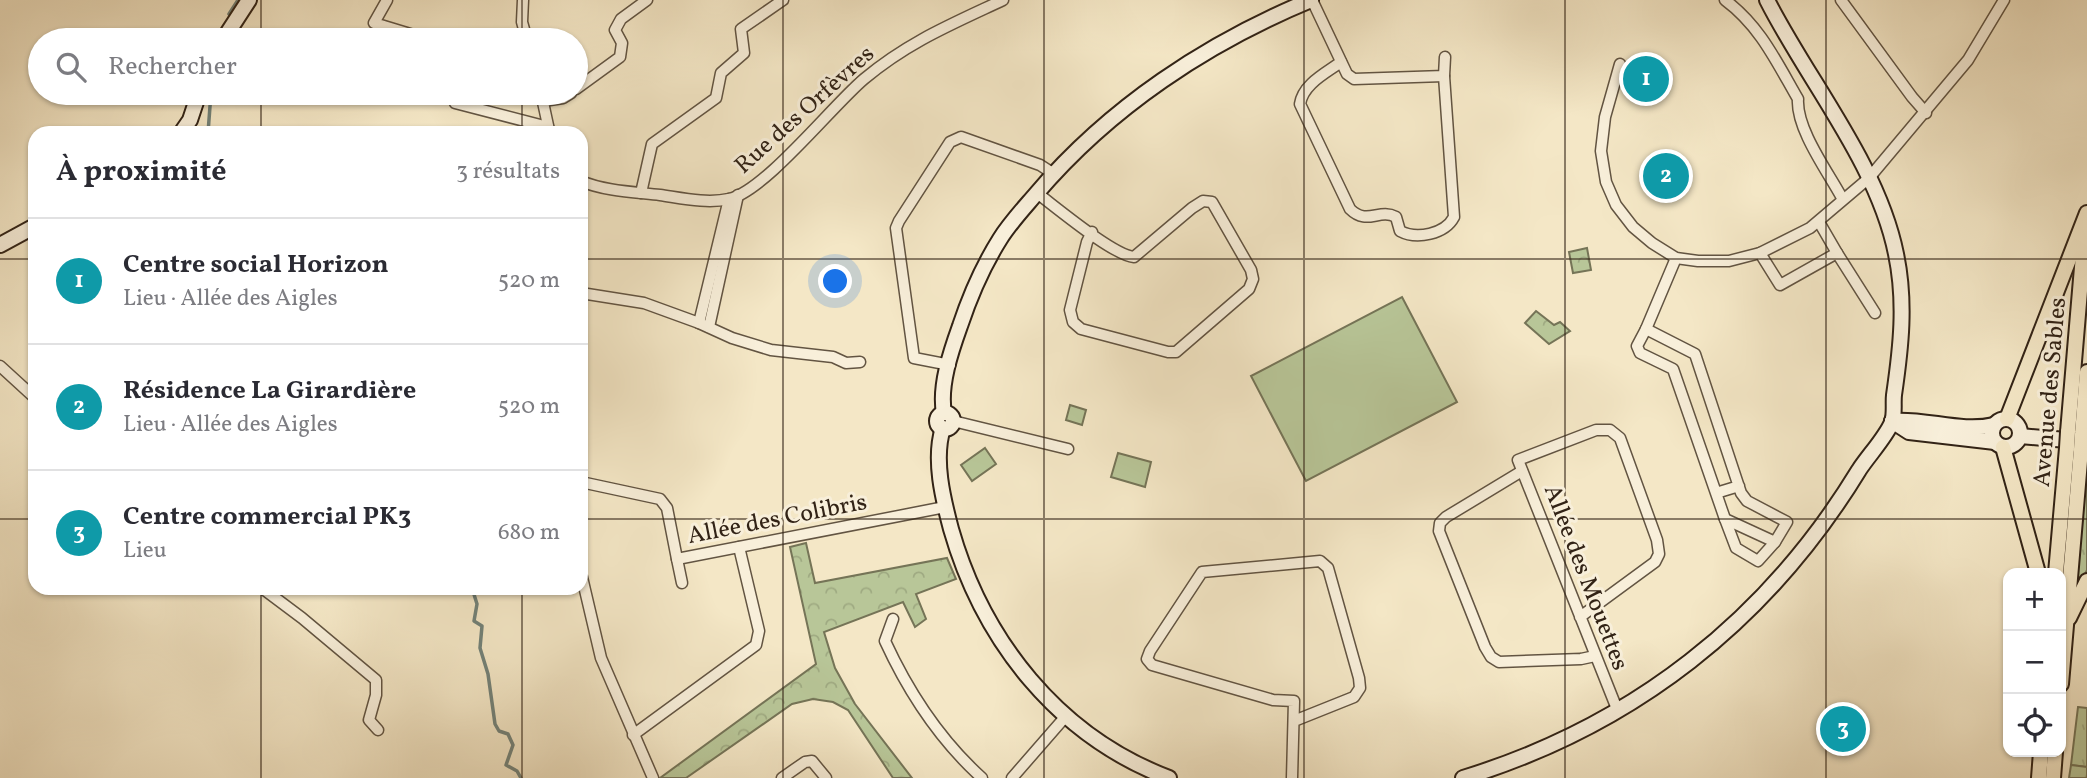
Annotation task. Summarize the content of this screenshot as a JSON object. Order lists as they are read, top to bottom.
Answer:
{
  "streets": {
    "main road": ["Avenue des Sables"],
    "street": ["Rue des Orfèvres", "Allée des Colibris", "Allée des Mouettes"]
  },
  "page": {
    "search": "Rechercher",
    "pins": ["1", "2", "3"],
    "heading": ["À proximité", "3 résultats"],
    "list": [
      {
        "mark": "1",
        "name": "Centre social Horizon",
        "note": "Lieu · Allée des Aigles",
        "value": "520 m"
      },
      {
        "mark": "2",
        "name": "Résidence La Girardière",
        "note": "Lieu · Allée des Aigles",
        "value": "520 m"
      },
      {
        "mark": "3",
        "name": "Centre commercial PK3",
        "note": "Lieu",
        "value": "680 m"
      }
    ],
    "map_buttons": ["+", "−"]
  }
}
